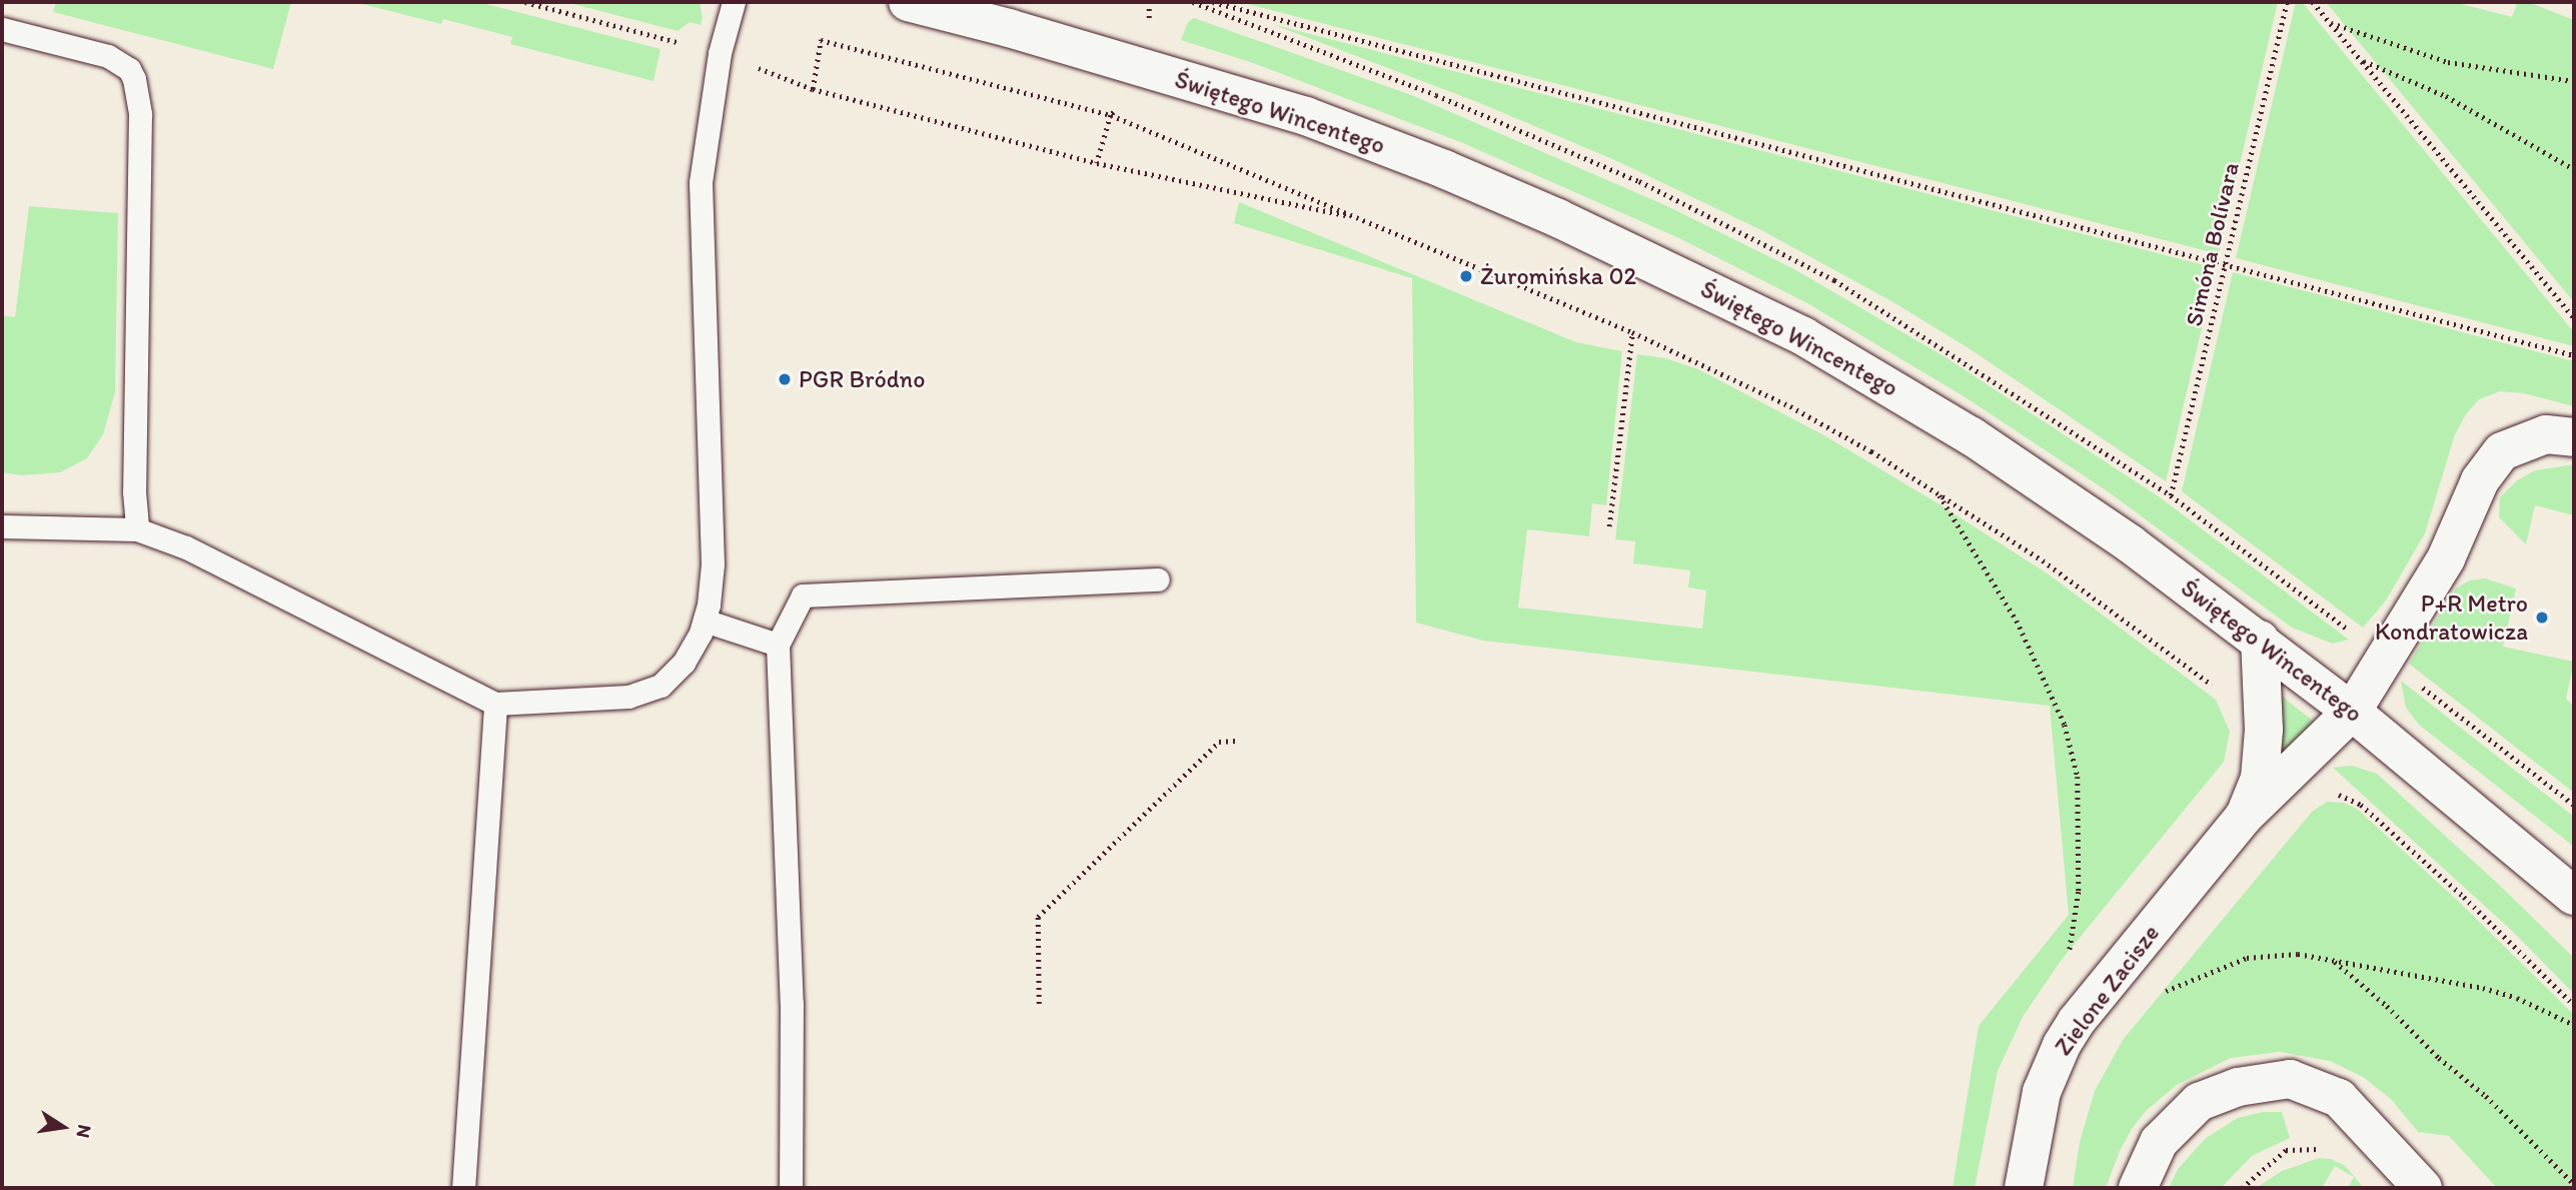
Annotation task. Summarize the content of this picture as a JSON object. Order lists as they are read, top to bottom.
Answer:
{
  "streets": {
    "street": ["Świętego Wincentego", "Zielone Zacisze"],
    "path": ["Simóna Bolívara"]
  },
  "crossings": [
    ["Świętego Wincentego", "Zielone Zacisze"]
  ],
  "places": ["Żuromińska 02", "PGR Bródno", "P+R Metro Kondratowicza"],
  "north": "right"
}
